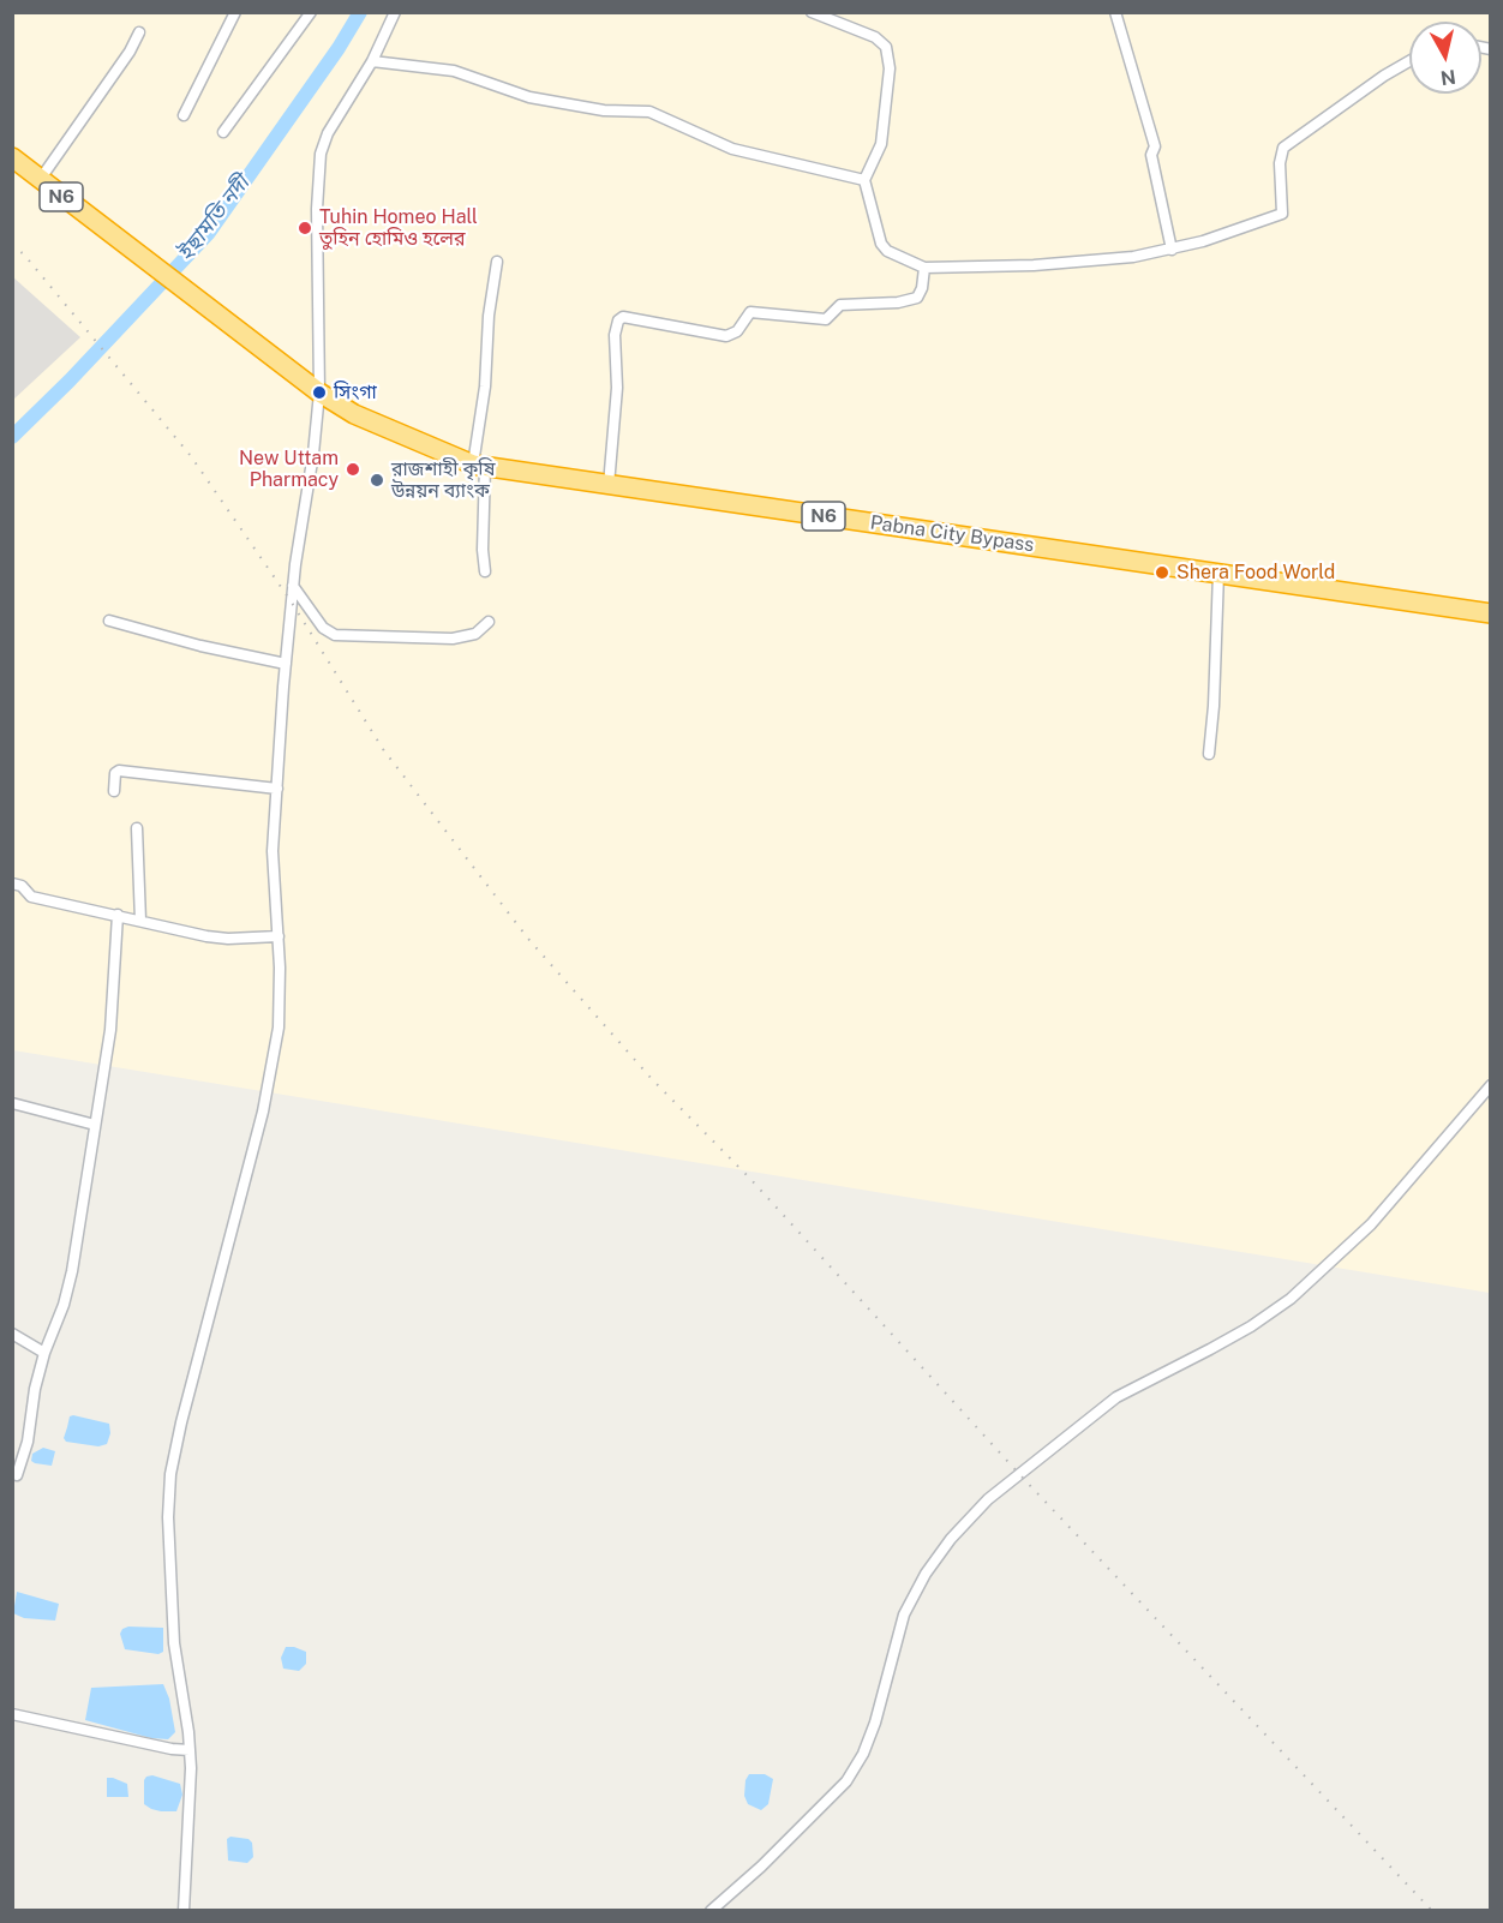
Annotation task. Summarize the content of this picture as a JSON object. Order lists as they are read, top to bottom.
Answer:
{
  "streets": {
    "highway": ["N6", "Pabna City Bypass"]
  },
  "crossings": [
    ["N6", "Pabna City Bypass"]
  ],
  "water": ["ইছামতি নদী"],
  "places": [
    "Tuhin Homeo Hall তুহিন হোমিও হলের",
    "সিংগা",
    "New Uttam Pharmacy",
    "রাজশাহী কৃষি উন্নয়ন ব্যাংক",
    "Shera Food World"
  ],
  "north": "bottom"
}
